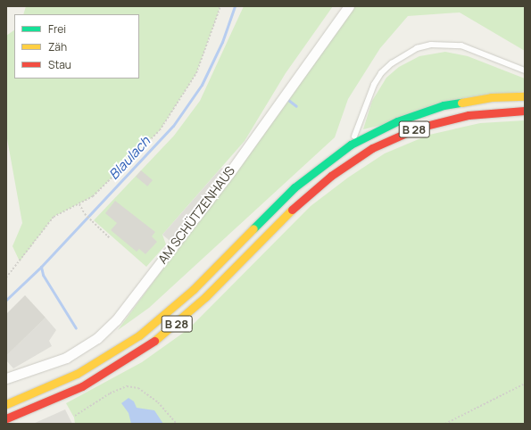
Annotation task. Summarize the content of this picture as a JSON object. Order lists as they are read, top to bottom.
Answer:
{
  "streets": {
    "highway": ["B 28"],
    "street": ["AM SCHÜTZENHAUS"]
  },
  "water": ["Blaulach"],
  "legend": ["Frei", "Zäh", "Stau"]
}
